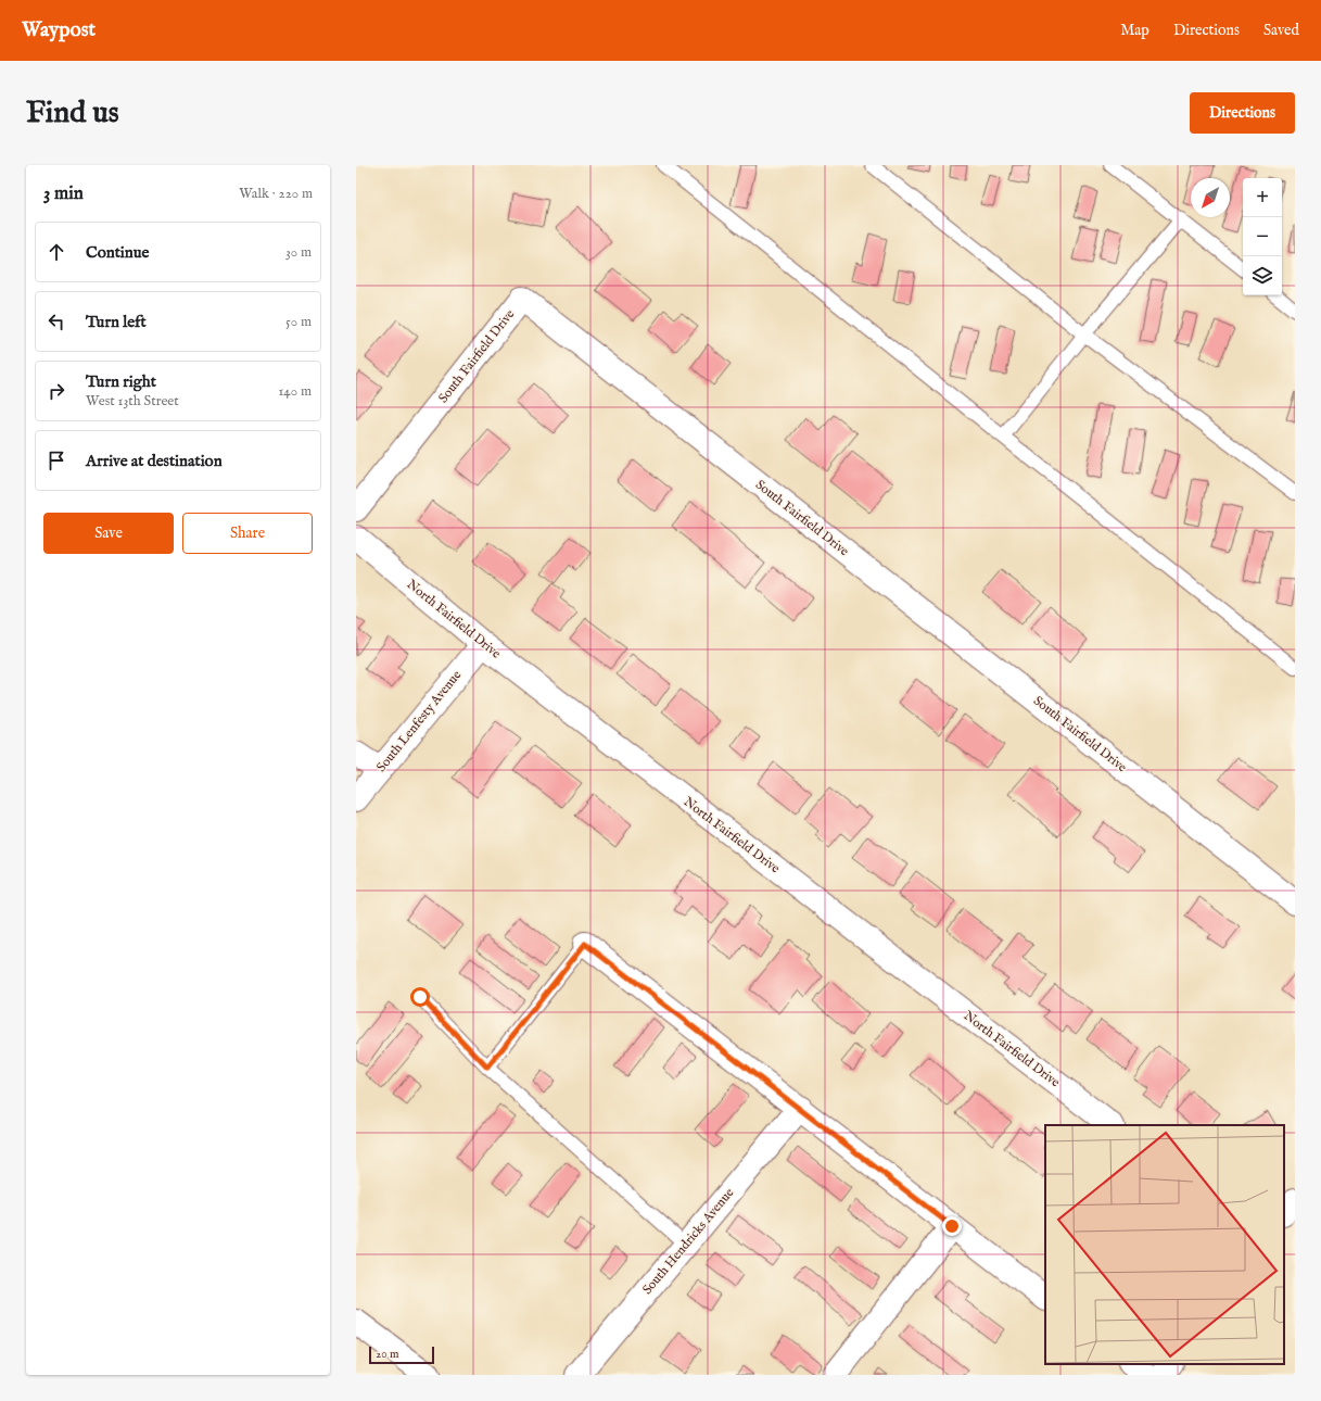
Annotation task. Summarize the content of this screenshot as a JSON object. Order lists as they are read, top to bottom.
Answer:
{
  "streets": {
    "street": [
      "South Fairfield Drive",
      "North Fairfield Drive",
      "South Lenfesty Avenue",
      "South Hendricks Avenue"
    ]
  },
  "crossings": [
    ["North Fairfield Drive", "South Lenfesty Avenue"]
  ],
  "scale_bar": "20 m",
  "north": "bottom left",
  "page": {
    "header": "Waypost",
    "nav": ["Map", "Directions", "Saved"],
    "buttons": [
      "Directions",
      ["Save", "Share"]
    ],
    "title": "Find us",
    "heading": ["3 min", "Walk · 220 m"],
    "map_buttons": ["+", "−"],
    "list": [
      ["Continue", "30 m"],
      ["Turn left", "50 m"],
      ["Turn right", "West 13th Street", "140 m"],
      "Arrive at destination"
    ],
    "scale": "20 m"
  }
}
